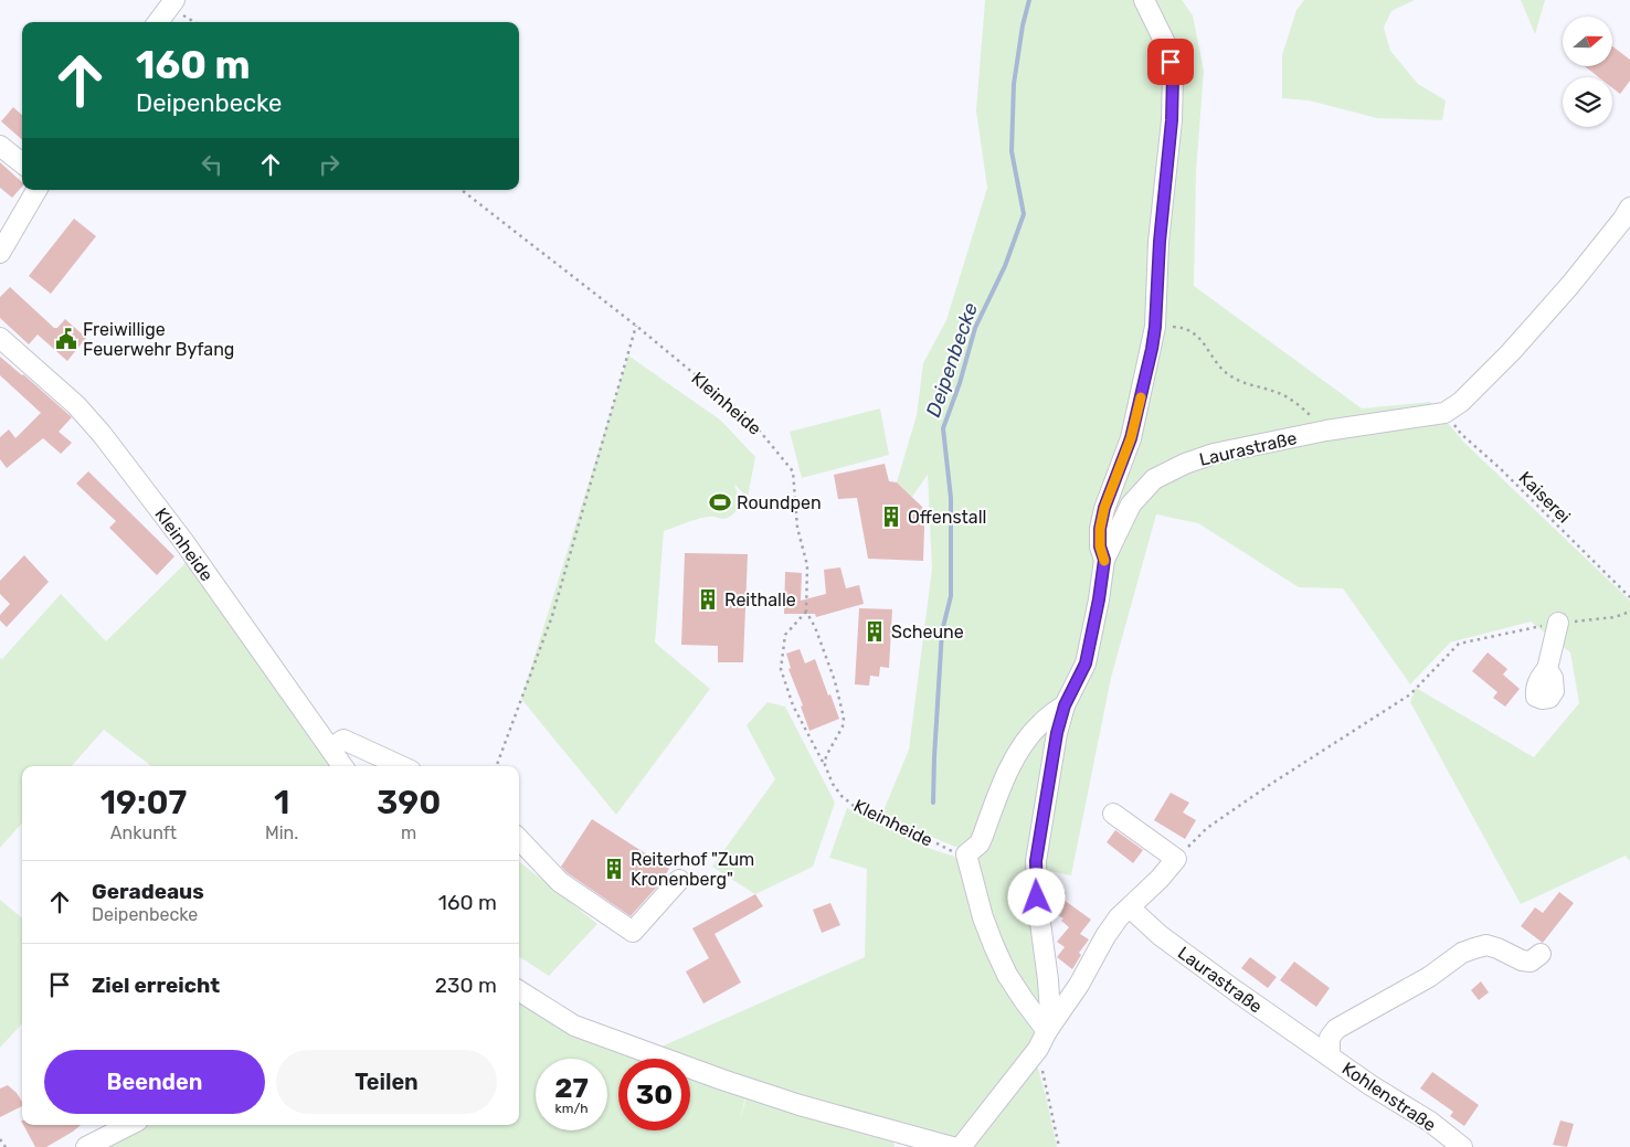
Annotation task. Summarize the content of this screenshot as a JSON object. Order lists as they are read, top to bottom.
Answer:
{
  "streets": {
    "street": ["Kleinheide", "Laurastraße", "Kohlenstraße"],
    "path": ["Kaiserei"]
  },
  "crossings": [
    ["Laurastraße", "Kaiserei"],
    ["Laurastraße", "Kohlenstraße"]
  ],
  "water": ["Deipenbecke"],
  "places": {
    "public building": ["Freiwillige Feuerwehr Byfang"],
    "sports": ["Roundpen"],
    "building": [
      "Offenstall",
      "Reithalle",
      "Scheune",
      "Reiterhof \"Zum Kronenberg\""
    ]
  },
  "north": "right",
  "page": {
    "turn": ["160 m", "Deipenbecke"],
    "eta": [
      "19:07",
      "Ankunft",
      "1",
      "Min.",
      "390",
      "m"
    ],
    "list": [
      {
        "name": "Geradeaus",
        "note": "Deipenbecke",
        "value": "160 m"
      },
      {
        "name": "Ziel erreicht",
        "value": "230 m"
      }
    ],
    "buttons": ["Beenden", "Teilen"],
    "speed": "27 km/h",
    "limit": "30"
  }
}
